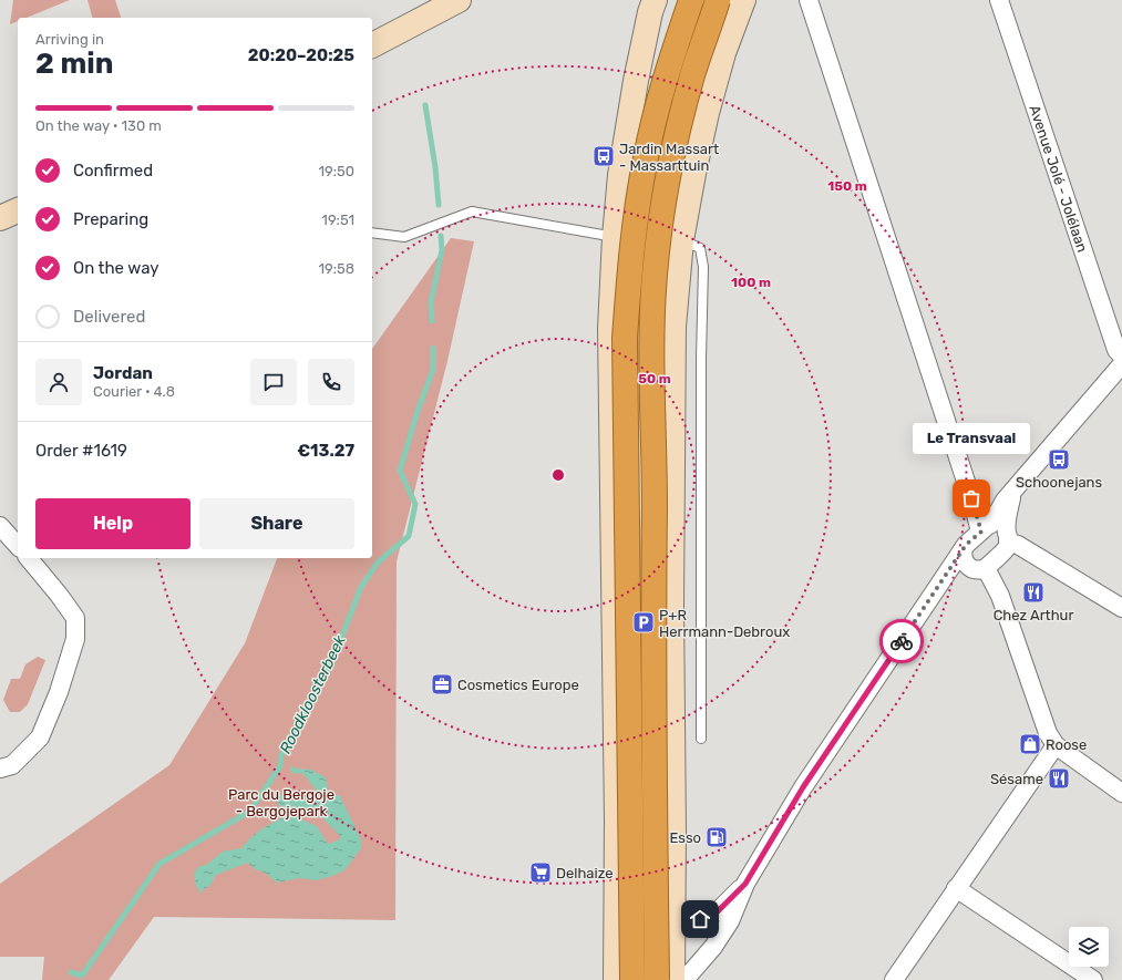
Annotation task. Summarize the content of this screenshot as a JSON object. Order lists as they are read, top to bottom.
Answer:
{
  "streets": {
    "street": ["Avenue Jolé - Jolélaan"]
  },
  "water": ["Roodkloosterbeek"],
  "parks": ["Parc du Bergoje - Bergojepark"],
  "places": {
    "bus stop": ["Jardin Massart - Massarttuin", "Schoonejans"],
    "other": ["Le Transvaal"],
    "restaurant": ["Chez Arthur", "Sésame"],
    "parking": ["P+R Herrmann-Debroux"],
    "office": ["Cosmetics Europe"],
    "shop": ["Roose"],
    "fuel station": ["Esso"],
    "supermarket": ["Delhaize"]
  },
  "page": {
    "heading": ["2 min", "Arriving in", "20:20–20:25"],
    "panel": [
      "Jordan",
      "Courier · 4.8",
      "Order #1619",
      "€13.27"
    ],
    "bar": "On the way · 130 m",
    "list": [
      ["Confirmed", "19:50"],
      ["Preparing", "19:51"],
      ["On the way", "19:58"],
      "Delivered"
    ],
    "bubble": "Le Transvaal",
    "buttons": ["Help", "Share"]
  },
  "rings": ["150 m", "100 m", "50 m"]
}
